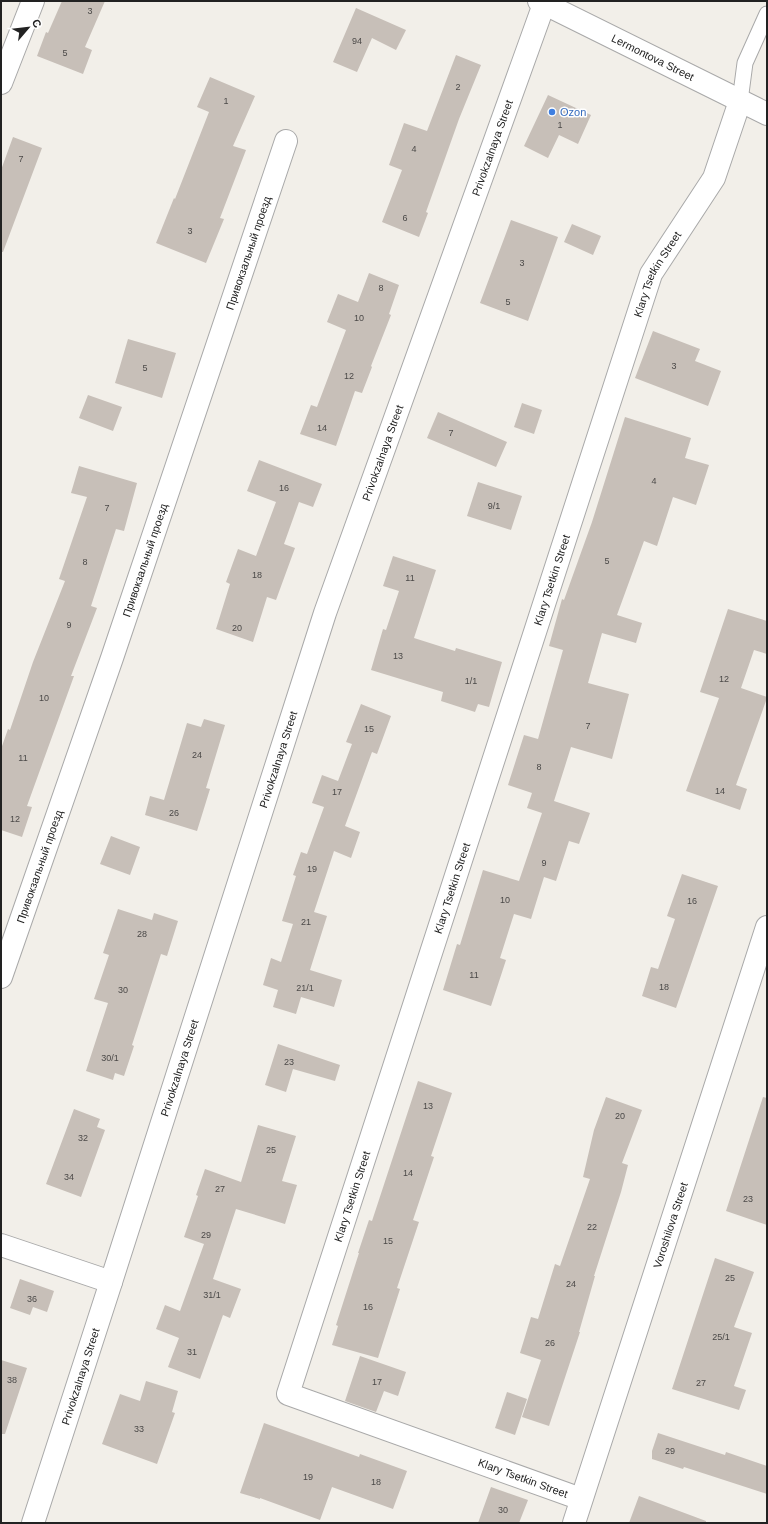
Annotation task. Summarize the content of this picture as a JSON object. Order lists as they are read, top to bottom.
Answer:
{
  "streets": {
    "street": [
      "Lermontova Street",
      "Privokzalnaya Street",
      "Привокзальный проезд",
      "Klary Tsetkin Street",
      "Voroshilova Street"
    ]
  },
  "crossings": [
    ["Lermontova Street", "Privokzalnaya Street"],
    ["Lermontova Street", "Klary Tsetkin Street"],
    ["Klary Tsetkin Street", "Voroshilova Street"]
  ],
  "places": ["Ozon"],
  "house_numbers": [
    "3",
    "94",
    "5",
    "2",
    "1",
    "1",
    "4",
    "7",
    "6",
    "3",
    "3",
    "8",
    "5",
    "10",
    "3",
    "5",
    "12",
    "14",
    "7",
    "4",
    "16",
    "9/1",
    "7",
    "5",
    "8",
    "18",
    "11",
    "9",
    "20",
    "13",
    "12",
    "1/1",
    "10",
    "7",
    "15",
    "24",
    "11",
    "8",
    "14",
    "17",
    "26",
    "12",
    "9",
    "19",
    "10",
    "16",
    "21",
    "28",
    "11",
    "18",
    "21/1",
    "30",
    "30/1",
    "23",
    "13",
    "20",
    "32",
    "25",
    "14",
    "34",
    "27",
    "23",
    "22",
    "29",
    "15",
    "25",
    "24",
    "31/1",
    "36",
    "16",
    "25/1",
    "26",
    "31",
    "38",
    "17",
    "27",
    "33",
    "29",
    "19",
    "18",
    "30"
  ],
  "north": "top right"
}
